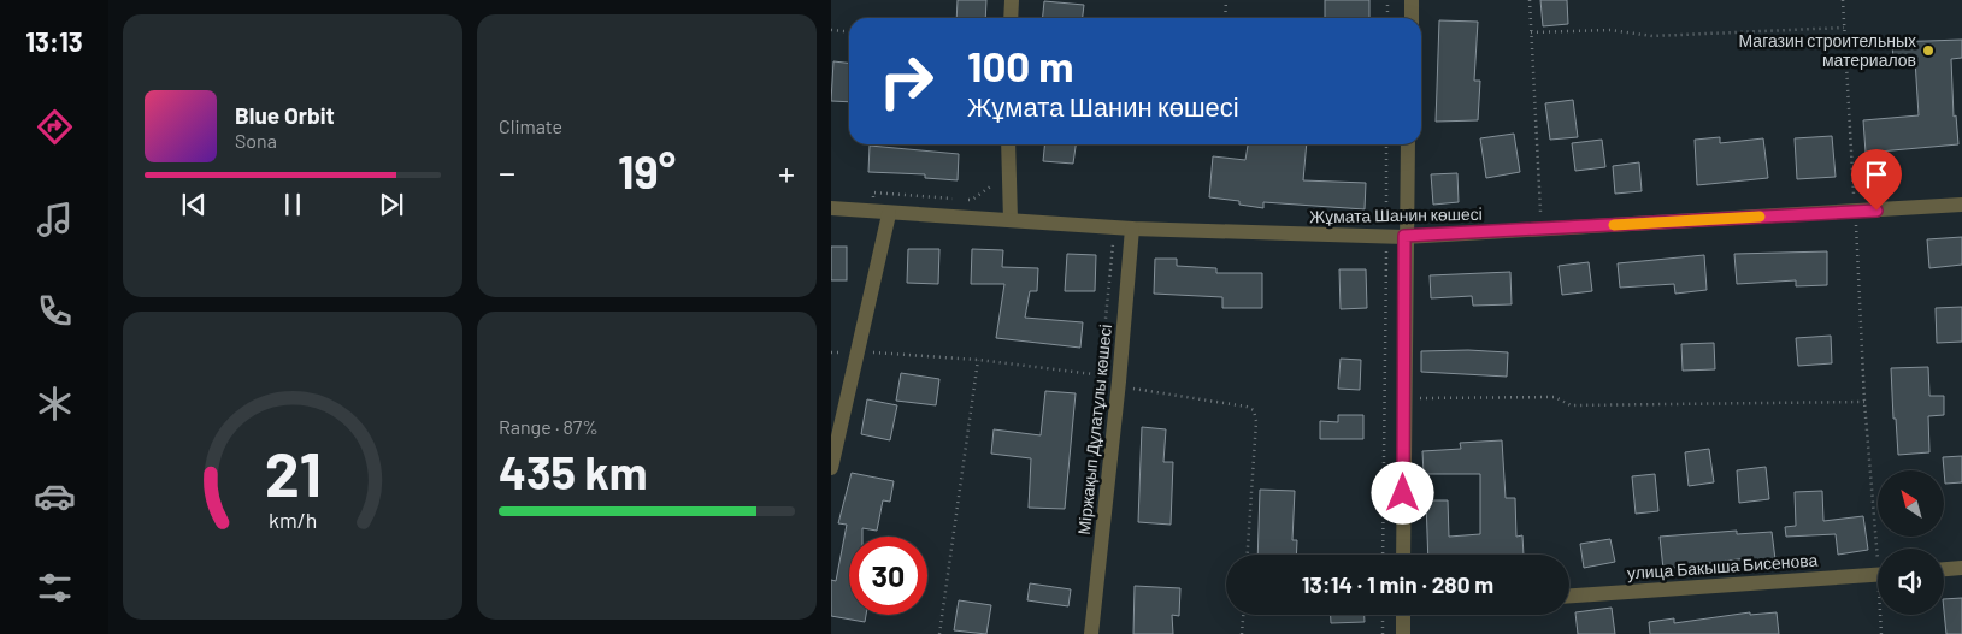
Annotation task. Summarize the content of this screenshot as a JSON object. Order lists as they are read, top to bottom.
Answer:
{
  "streets": {
    "street": ["Жұмата Шанин көшесі", "Міржақып Дұлатұлы көшесі", "улица Бакыша Бисенова"]
  },
  "crossings": [
    ["Жұмата Шанин көшесі", "Міржақып Дұлатұлы көшесі"]
  ],
  "places": ["Магазин строительных материалов"],
  "north": "top left",
  "page": {
    "tabs": "13:13",
    "tile": [
      "Climate",
      ["Range · 87%", "435 km"]
    ],
    "turn": ["100 m", "Жұмата Шанин көшесі"],
    "song": ["Blue Orbit", "Sona"],
    "heat": ["−", "19°", "+"],
    "limit": "30",
    "trip": "13:14 · 1 min · 280 m",
    "gauge": ["21", "km/h"]
  }
}
